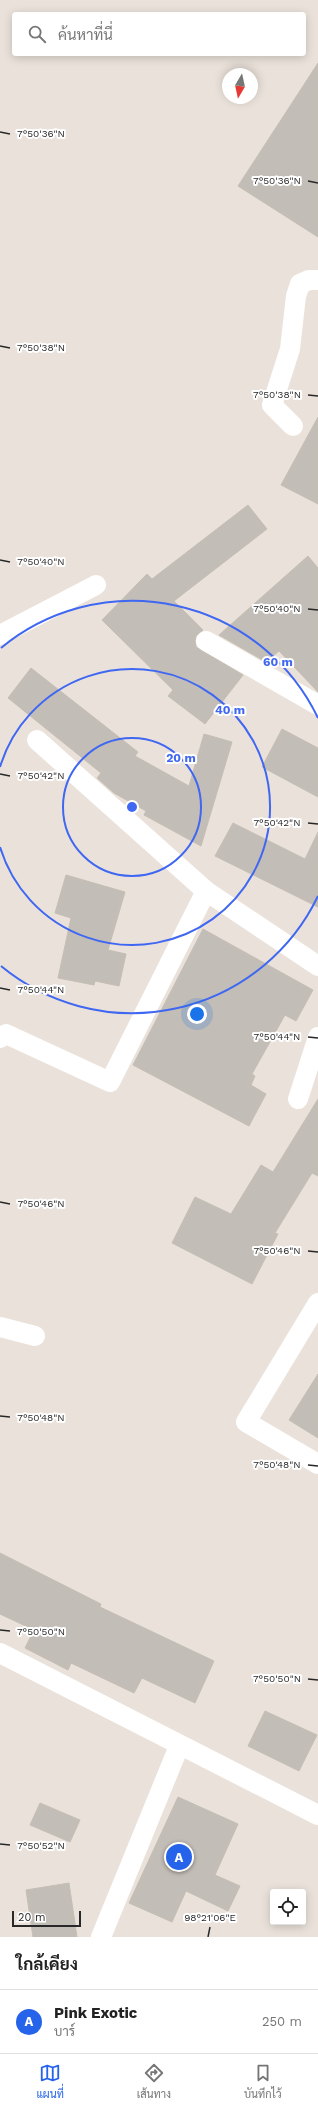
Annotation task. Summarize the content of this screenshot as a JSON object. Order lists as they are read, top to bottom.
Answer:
{
  "scale_bar": "20 m",
  "north": "bottom",
  "page": {
    "search": "ค้นหาที่นี่",
    "pins": "A",
    "scale": "20 m",
    "heading": "ใกล้เคียง",
    "list": [
      {
        "mark": "A",
        "name": "Pink Exotic",
        "note": "บาร์",
        "value": "250 m"
      }
    ],
    "nav": ["แผนที่", "เส้นทาง", "บันทึกไว้"]
  },
  "coordinates": [
    "7°50'36\"N",
    "7°50'38\"N",
    "7°50'40\"N",
    "7°50'42\"N",
    "7°50'44\"N",
    "7°50'46\"N",
    "7°50'48\"N",
    "7°50'50\"N",
    "7°50'52\"N",
    "98°21'06\"E"
  ],
  "rings": ["60 m", "40 m", "20 m"]
}
